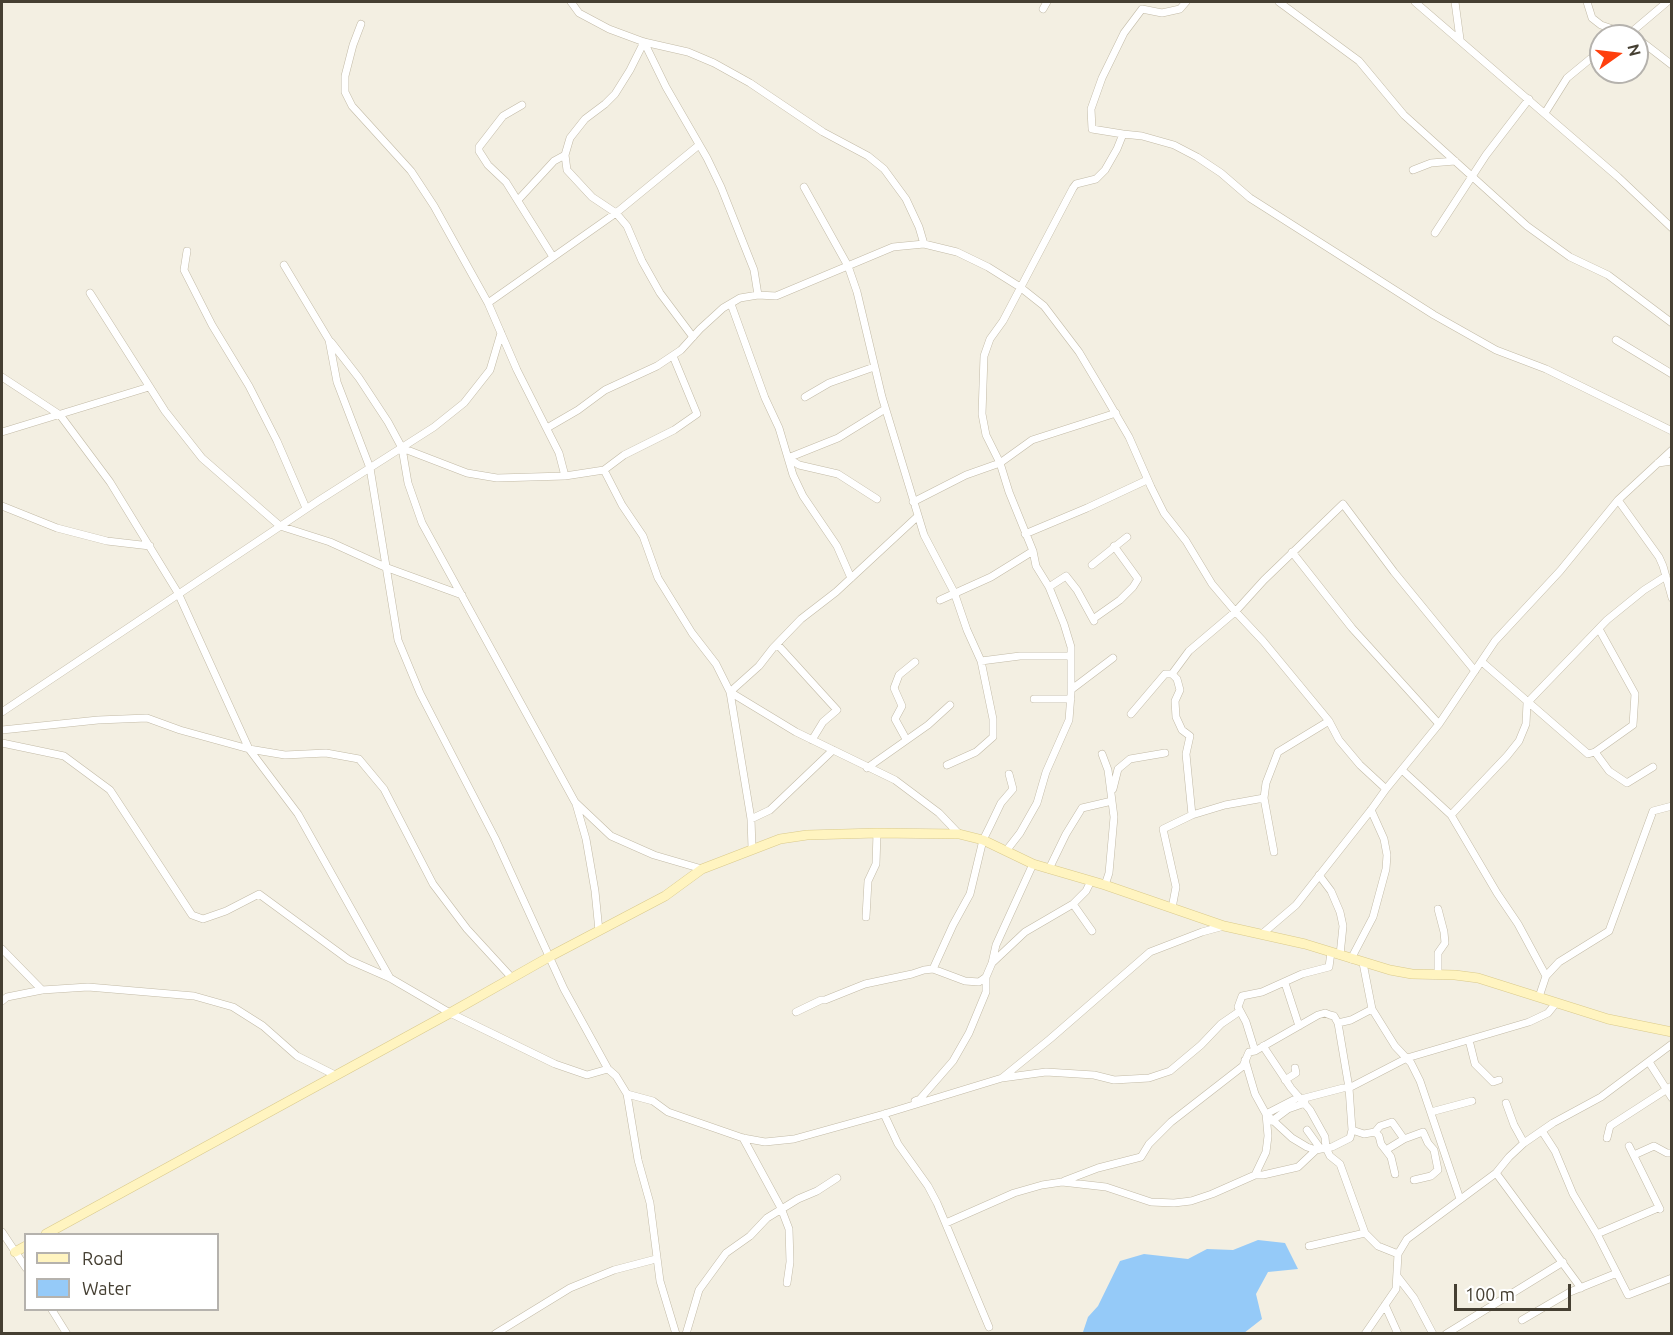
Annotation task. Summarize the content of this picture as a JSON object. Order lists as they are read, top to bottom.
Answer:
{
  "legend": ["Road", "Water"],
  "scale_bar": "100 m",
  "north": "right"
}
